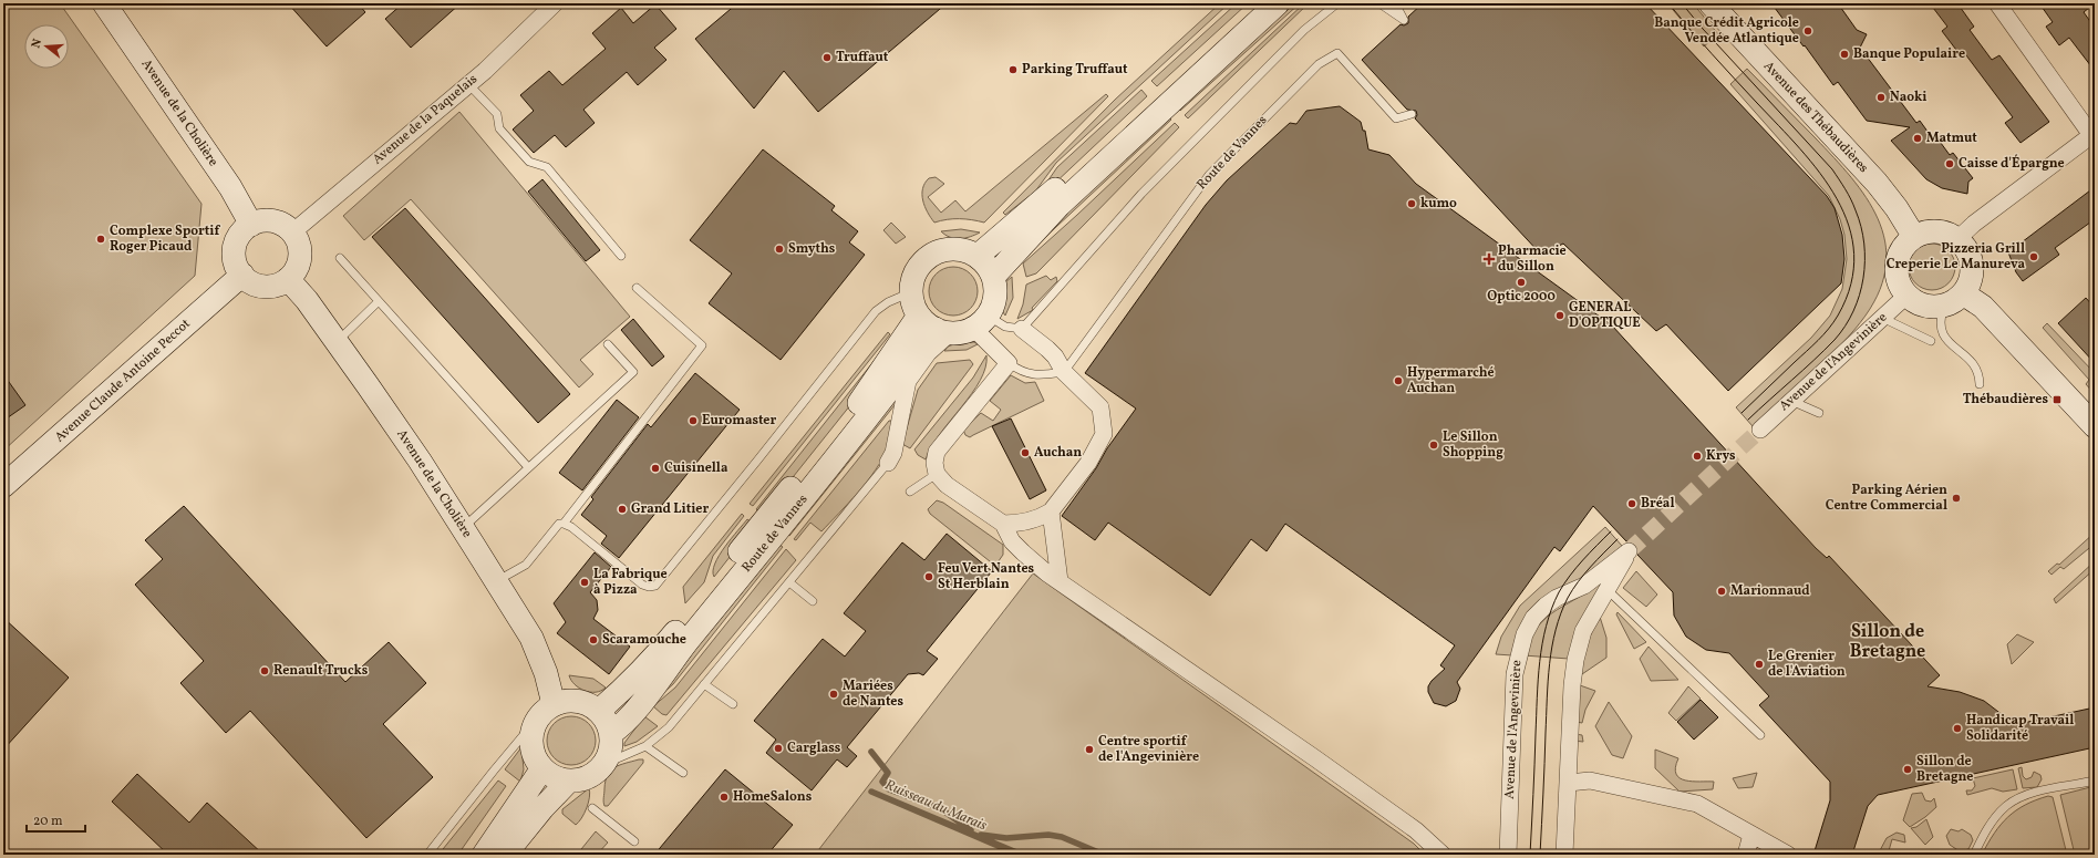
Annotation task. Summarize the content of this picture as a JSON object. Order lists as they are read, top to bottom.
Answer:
{
  "streets": {
    "main road": [
      "Avenue de la Cholière",
      "Avenue des Thébaudières",
      "Route de Vannes",
      "Avenue Claude Antoine Peccot"
    ],
    "street": ["Avenue de la Paquelais", "Avenue de l'Angevinière"]
  },
  "crossings": [
    ["Avenue de la Cholière", "Avenue de la Paquelais"],
    ["Avenue de la Cholière", "Route de Vannes"],
    ["Avenue de la Cholière", "Avenue Claude Antoine Peccot"],
    ["Avenue des Thébaudières", "Avenue de l'Angevinière"],
    ["Avenue de la Paquelais", "Avenue Claude Antoine Peccot"]
  ],
  "districts": ["Sillon de Bretagne"],
  "water": ["Ruisseau du Marais"],
  "places": {
    "other": [
      "Banque Crédit Agricole Vendée Atlantique",
      "Banque Populaire",
      "Truffaut",
      "Parking Truffaut",
      "Naoki",
      "Matmut",
      "Caisse d'Épargne",
      "kumo",
      "Complexe Sportif Roger Picaud",
      "Smyths",
      "Pizzeria Grill Creperie Le Manureva",
      "Optic 2000",
      "GENERAL D'OPTIQUE",
      "Hypermarché Auchan",
      "Euromaster",
      "Le Sillon Shopping",
      "Auchan",
      "Krys",
      "Cuisinella",
      "Parking Aérien Centre Commercial",
      "Bréal",
      "Grand Litier",
      "Feu Vert Nantes St Herblain",
      "La Fabrique à Pizza",
      "Marionnaud",
      "Scaramouche",
      "Le Grenier de l'Aviation",
      "Renault Trucks",
      "Mariées de Nantes",
      "Handicap Travail Solidarité",
      "Carglass",
      "Centre sportif de l'Angevinière",
      "Sillon de Bretagne",
      "HomeSalons"
    ],
    "health": ["Pharmacie du Sillon"],
    "transit": ["Thébaudières"]
  },
  "scale_bar": "20 m",
  "north": "left"
}
